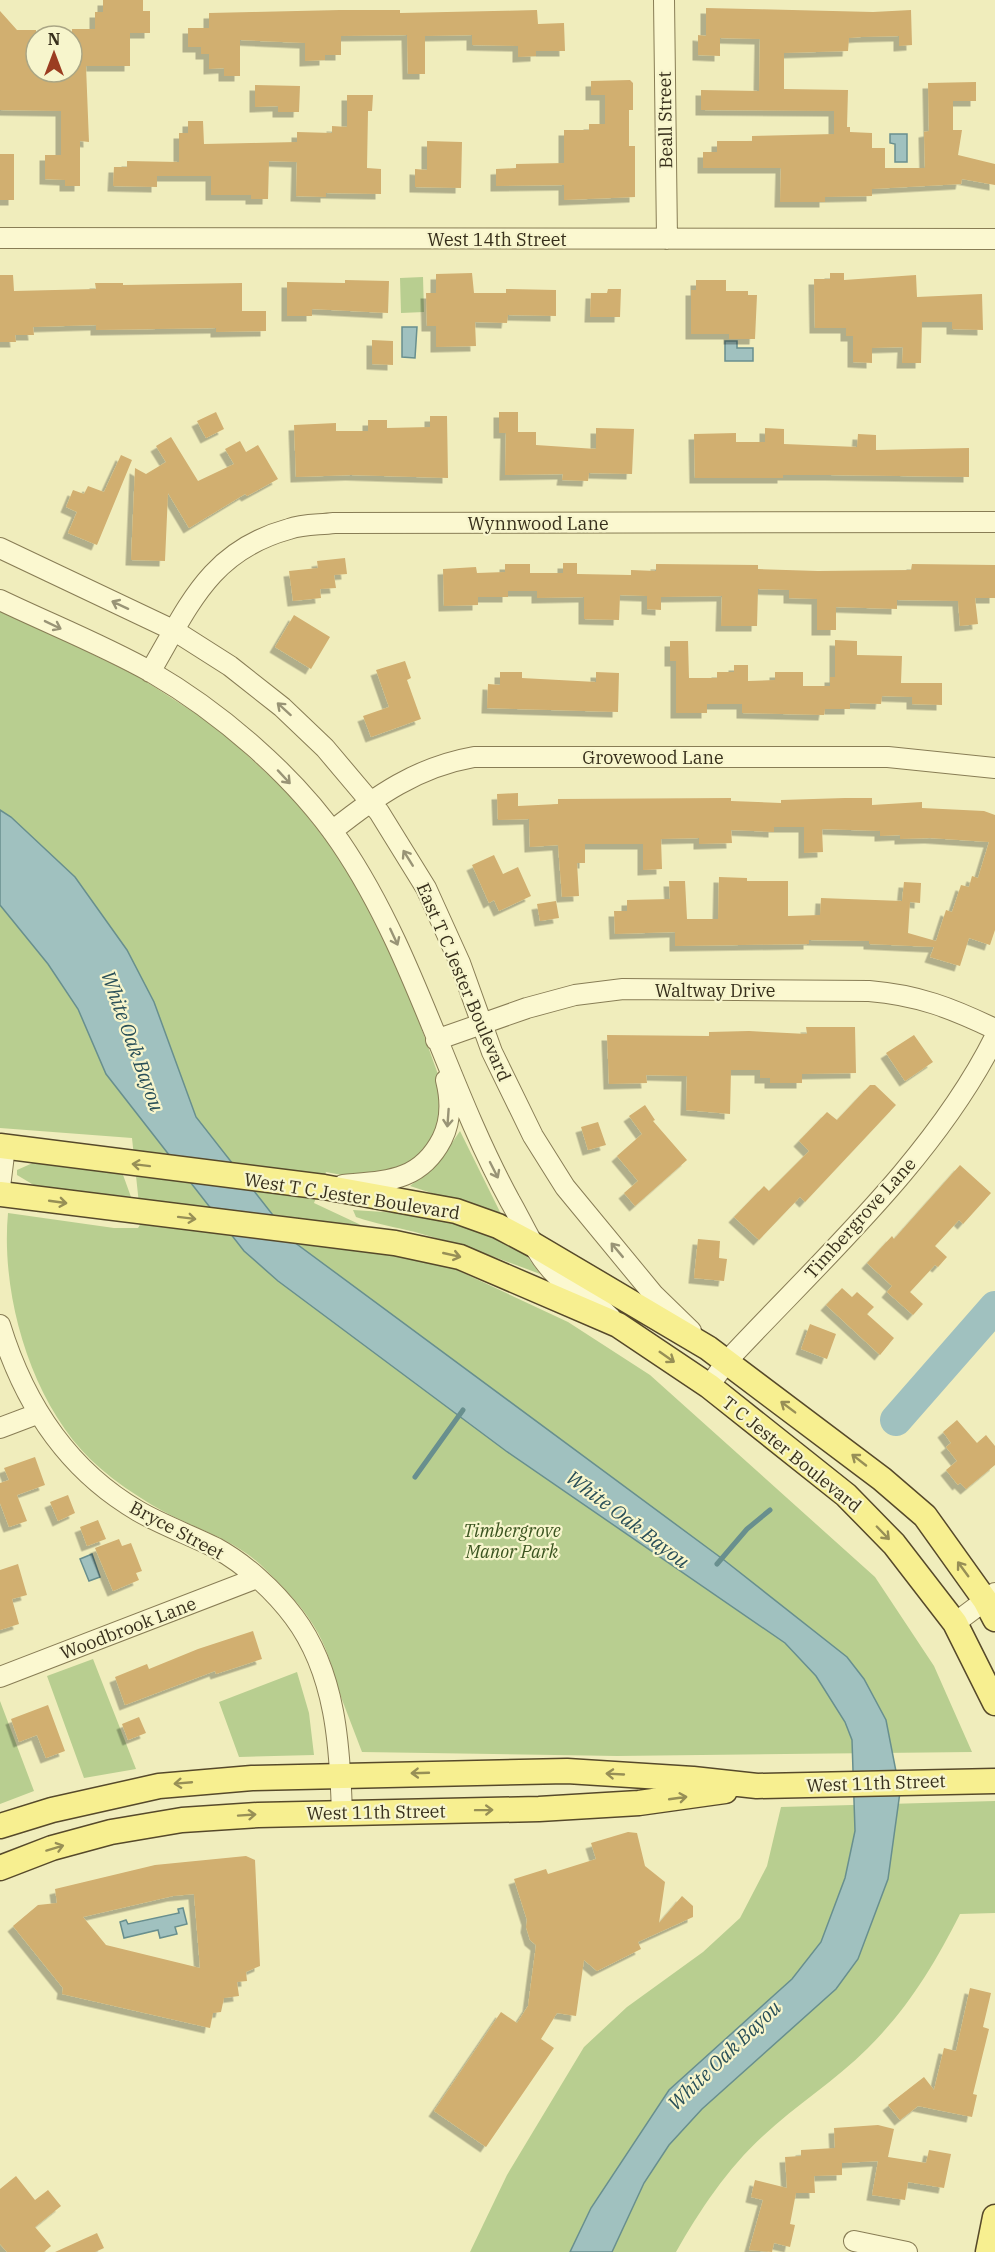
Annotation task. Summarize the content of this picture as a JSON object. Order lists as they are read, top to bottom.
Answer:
{
  "streets": {
    "main road": ["West T C Jester Boulevard", "T C Jester Boulevard", "West 11th Street"],
    "street": [
      "Beall Street",
      "West 14th Street",
      "Wynnwood Lane",
      "Grovewood Lane",
      "East T C Jester Boulevard",
      "Waltway Drive",
      "Timbergrove Lane",
      "Bryce Street",
      "Woodbrook Lane"
    ]
  },
  "crossings": [
    ["Beall Street", "West 14th Street"],
    ["Wynnwood Lane", "East T C Jester Boulevard"],
    ["Grovewood Lane", "East T C Jester Boulevard"],
    ["East T C Jester Boulevard", "Waltway Drive"],
    ["East T C Jester Boulevard", "West T C Jester Boulevard"],
    ["East T C Jester Boulevard", "T C Jester Boulevard"],
    ["West T C Jester Boulevard", "T C Jester Boulevard"],
    ["Timbergrove Lane", "T C Jester Boulevard"],
    ["Bryce Street", "Woodbrook Lane"],
    ["Bryce Street", "West 11th Street"]
  ],
  "water": ["White Oak Bayou"],
  "parks": ["Timbergrove Manor Park"],
  "north": "top"
}
